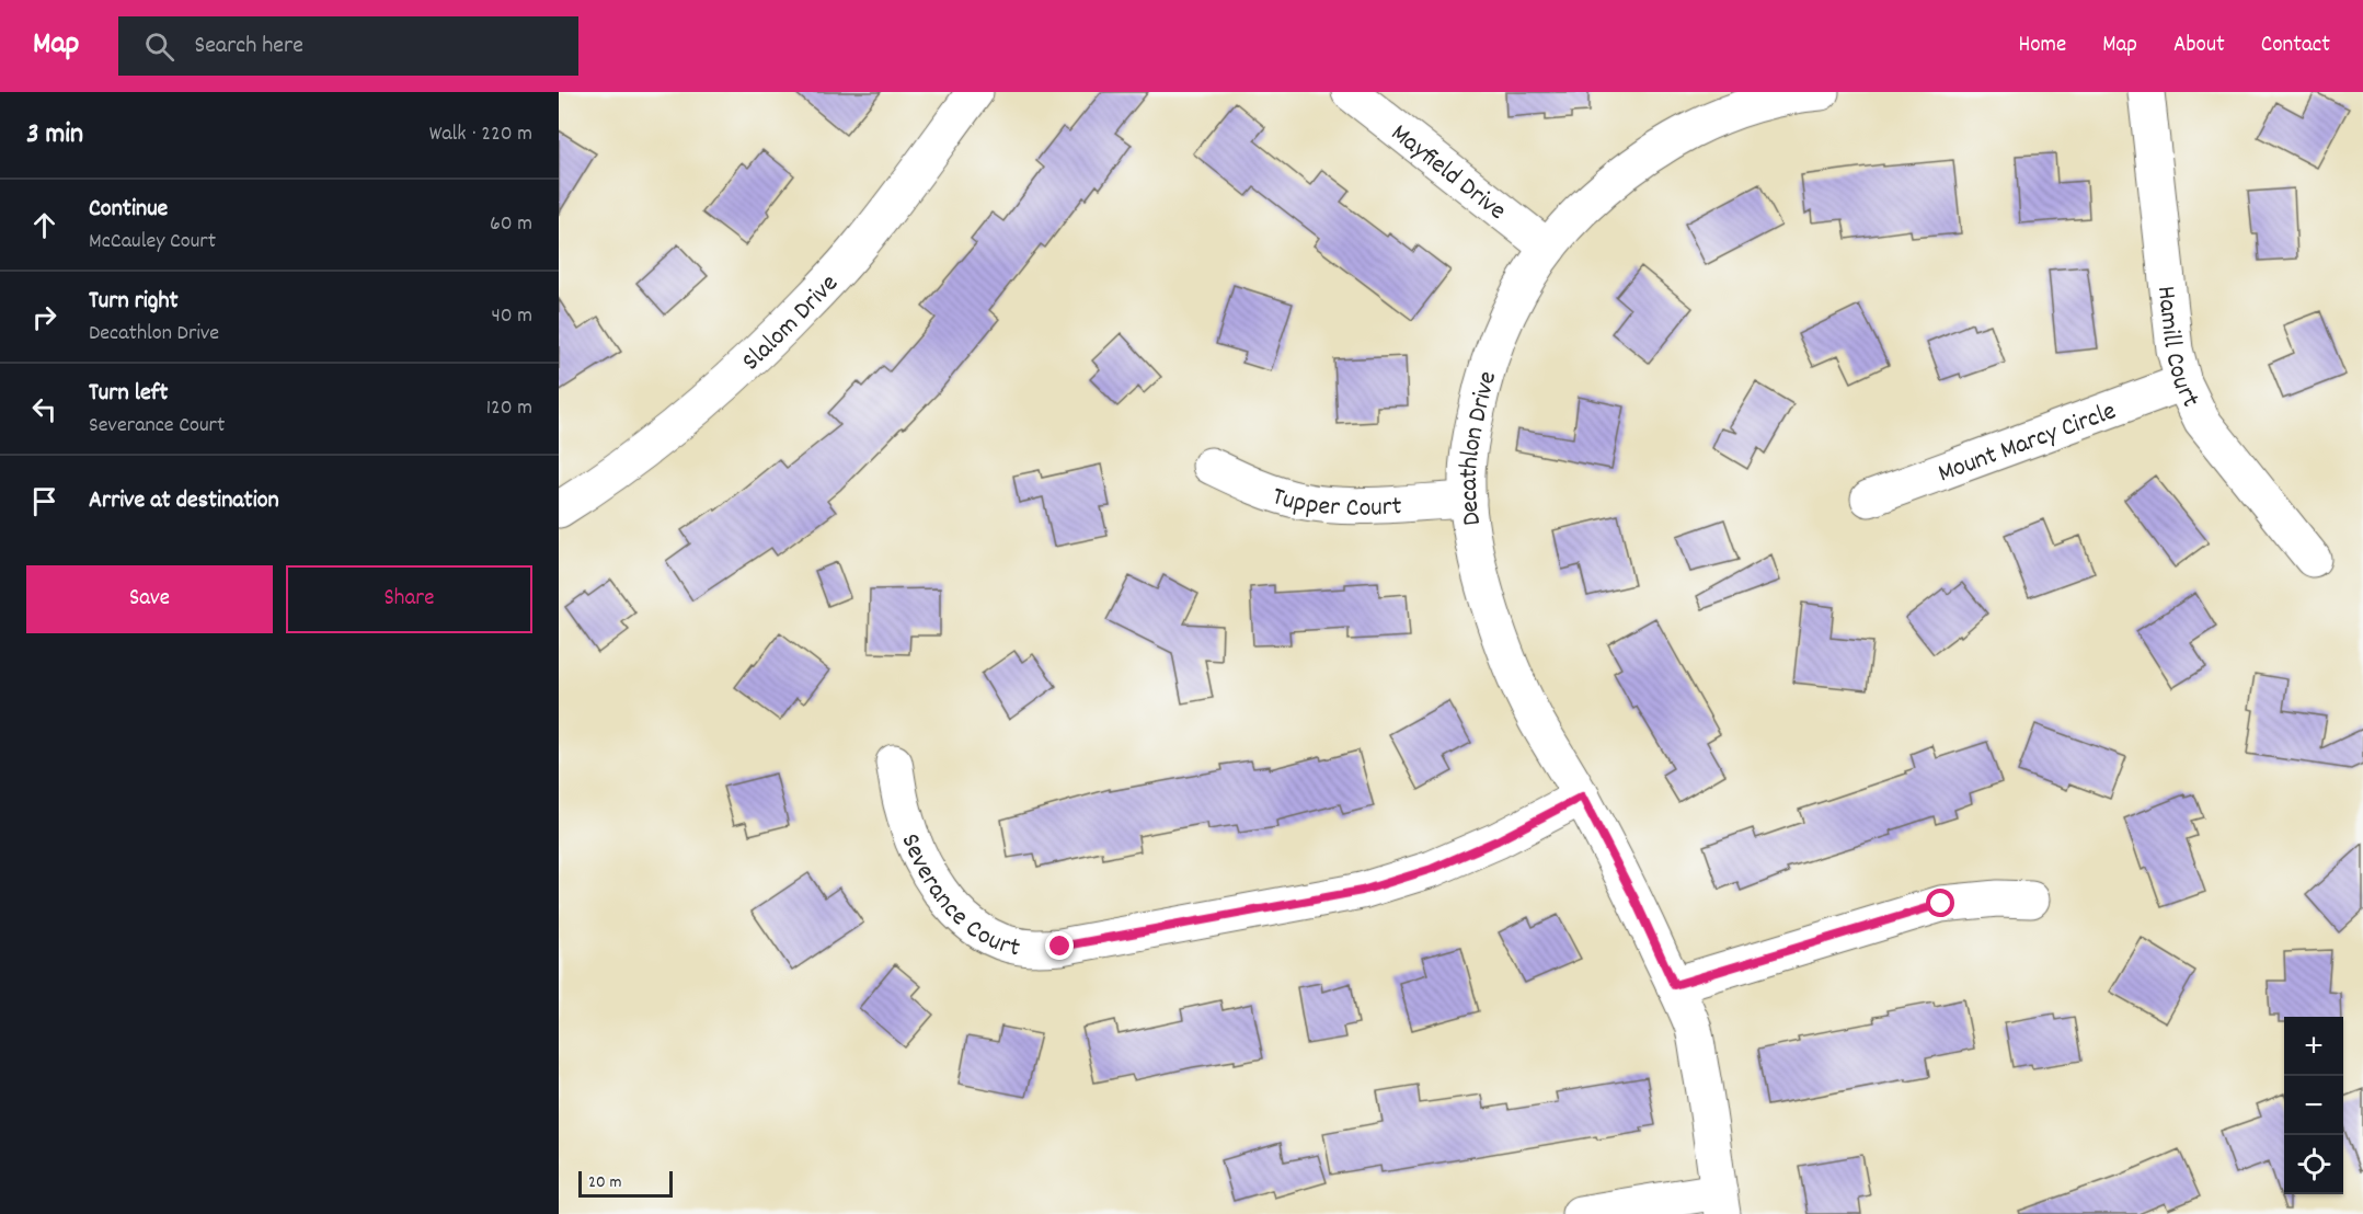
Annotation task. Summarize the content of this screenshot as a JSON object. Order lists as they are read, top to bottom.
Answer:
{
  "streets": {
    "street": [
      "Mayfield Drive",
      "Slalom Drive",
      "Hamill Court",
      "Mount Marcy Circle",
      "Decathlon Drive",
      "Tupper Court",
      "Severance Court"
    ]
  },
  "crossings": [
    ["Mayfield Drive", "Decathlon Drive"],
    ["Hamill Court", "Mount Marcy Circle"],
    ["Decathlon Drive", "Tupper Court"],
    ["Decathlon Drive", "Severance Court"]
  ],
  "scale_bar": "20 m",
  "page": {
    "header": "Map",
    "search": "Search here",
    "nav": [
      "Home",
      "Map",
      "About",
      "Contact"
    ],
    "heading": ["3 min", "Walk · 220 m"],
    "list": [
      ["Continue", "McCauley Court", "60 m"],
      ["Turn right", "Decathlon Drive", "40 m"],
      ["Turn left", "Severance Court", "120 m"],
      "Arrive at destination"
    ],
    "buttons": ["Save", "Share"],
    "map_buttons": ["+", "−"],
    "scale": "20 m"
  }
}
